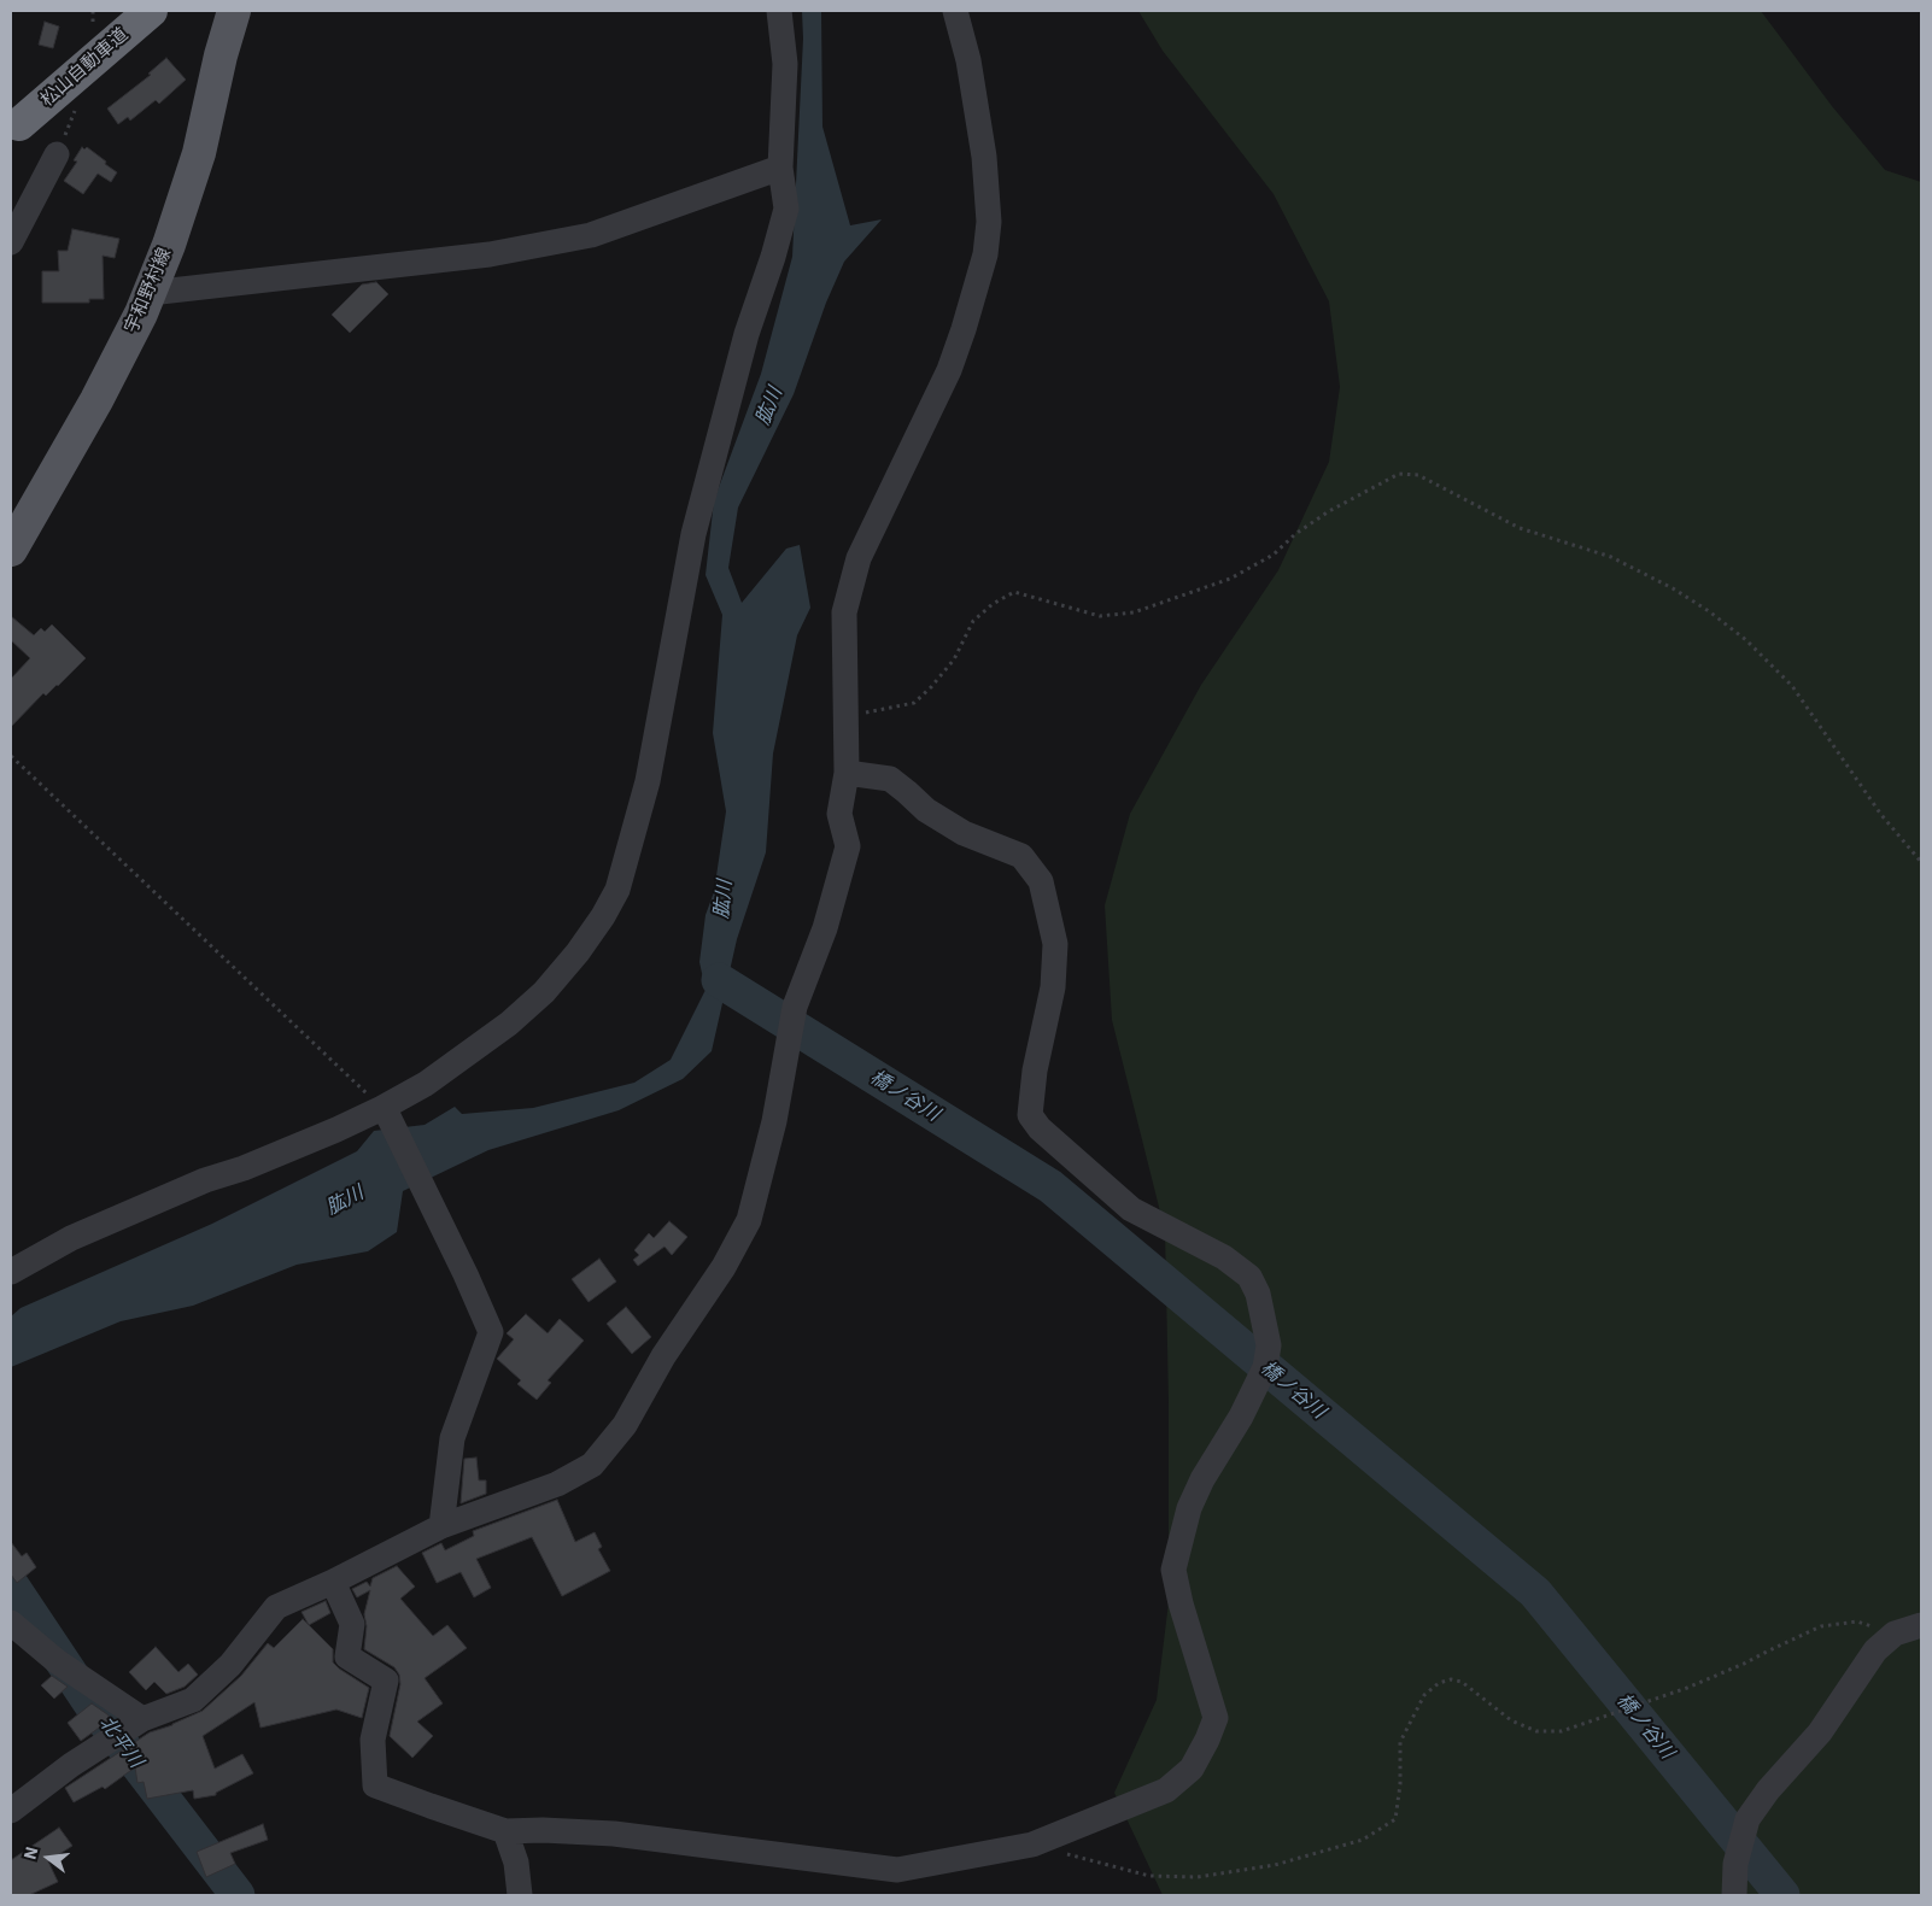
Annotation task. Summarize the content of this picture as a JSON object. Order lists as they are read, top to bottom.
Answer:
{
  "streets": {
    "highway": ["松山自動車道"],
    "main road": ["宇和野村線"]
  },
  "water": ["肱川", "橋ノ谷川", "北平川"],
  "north": "left"
}
